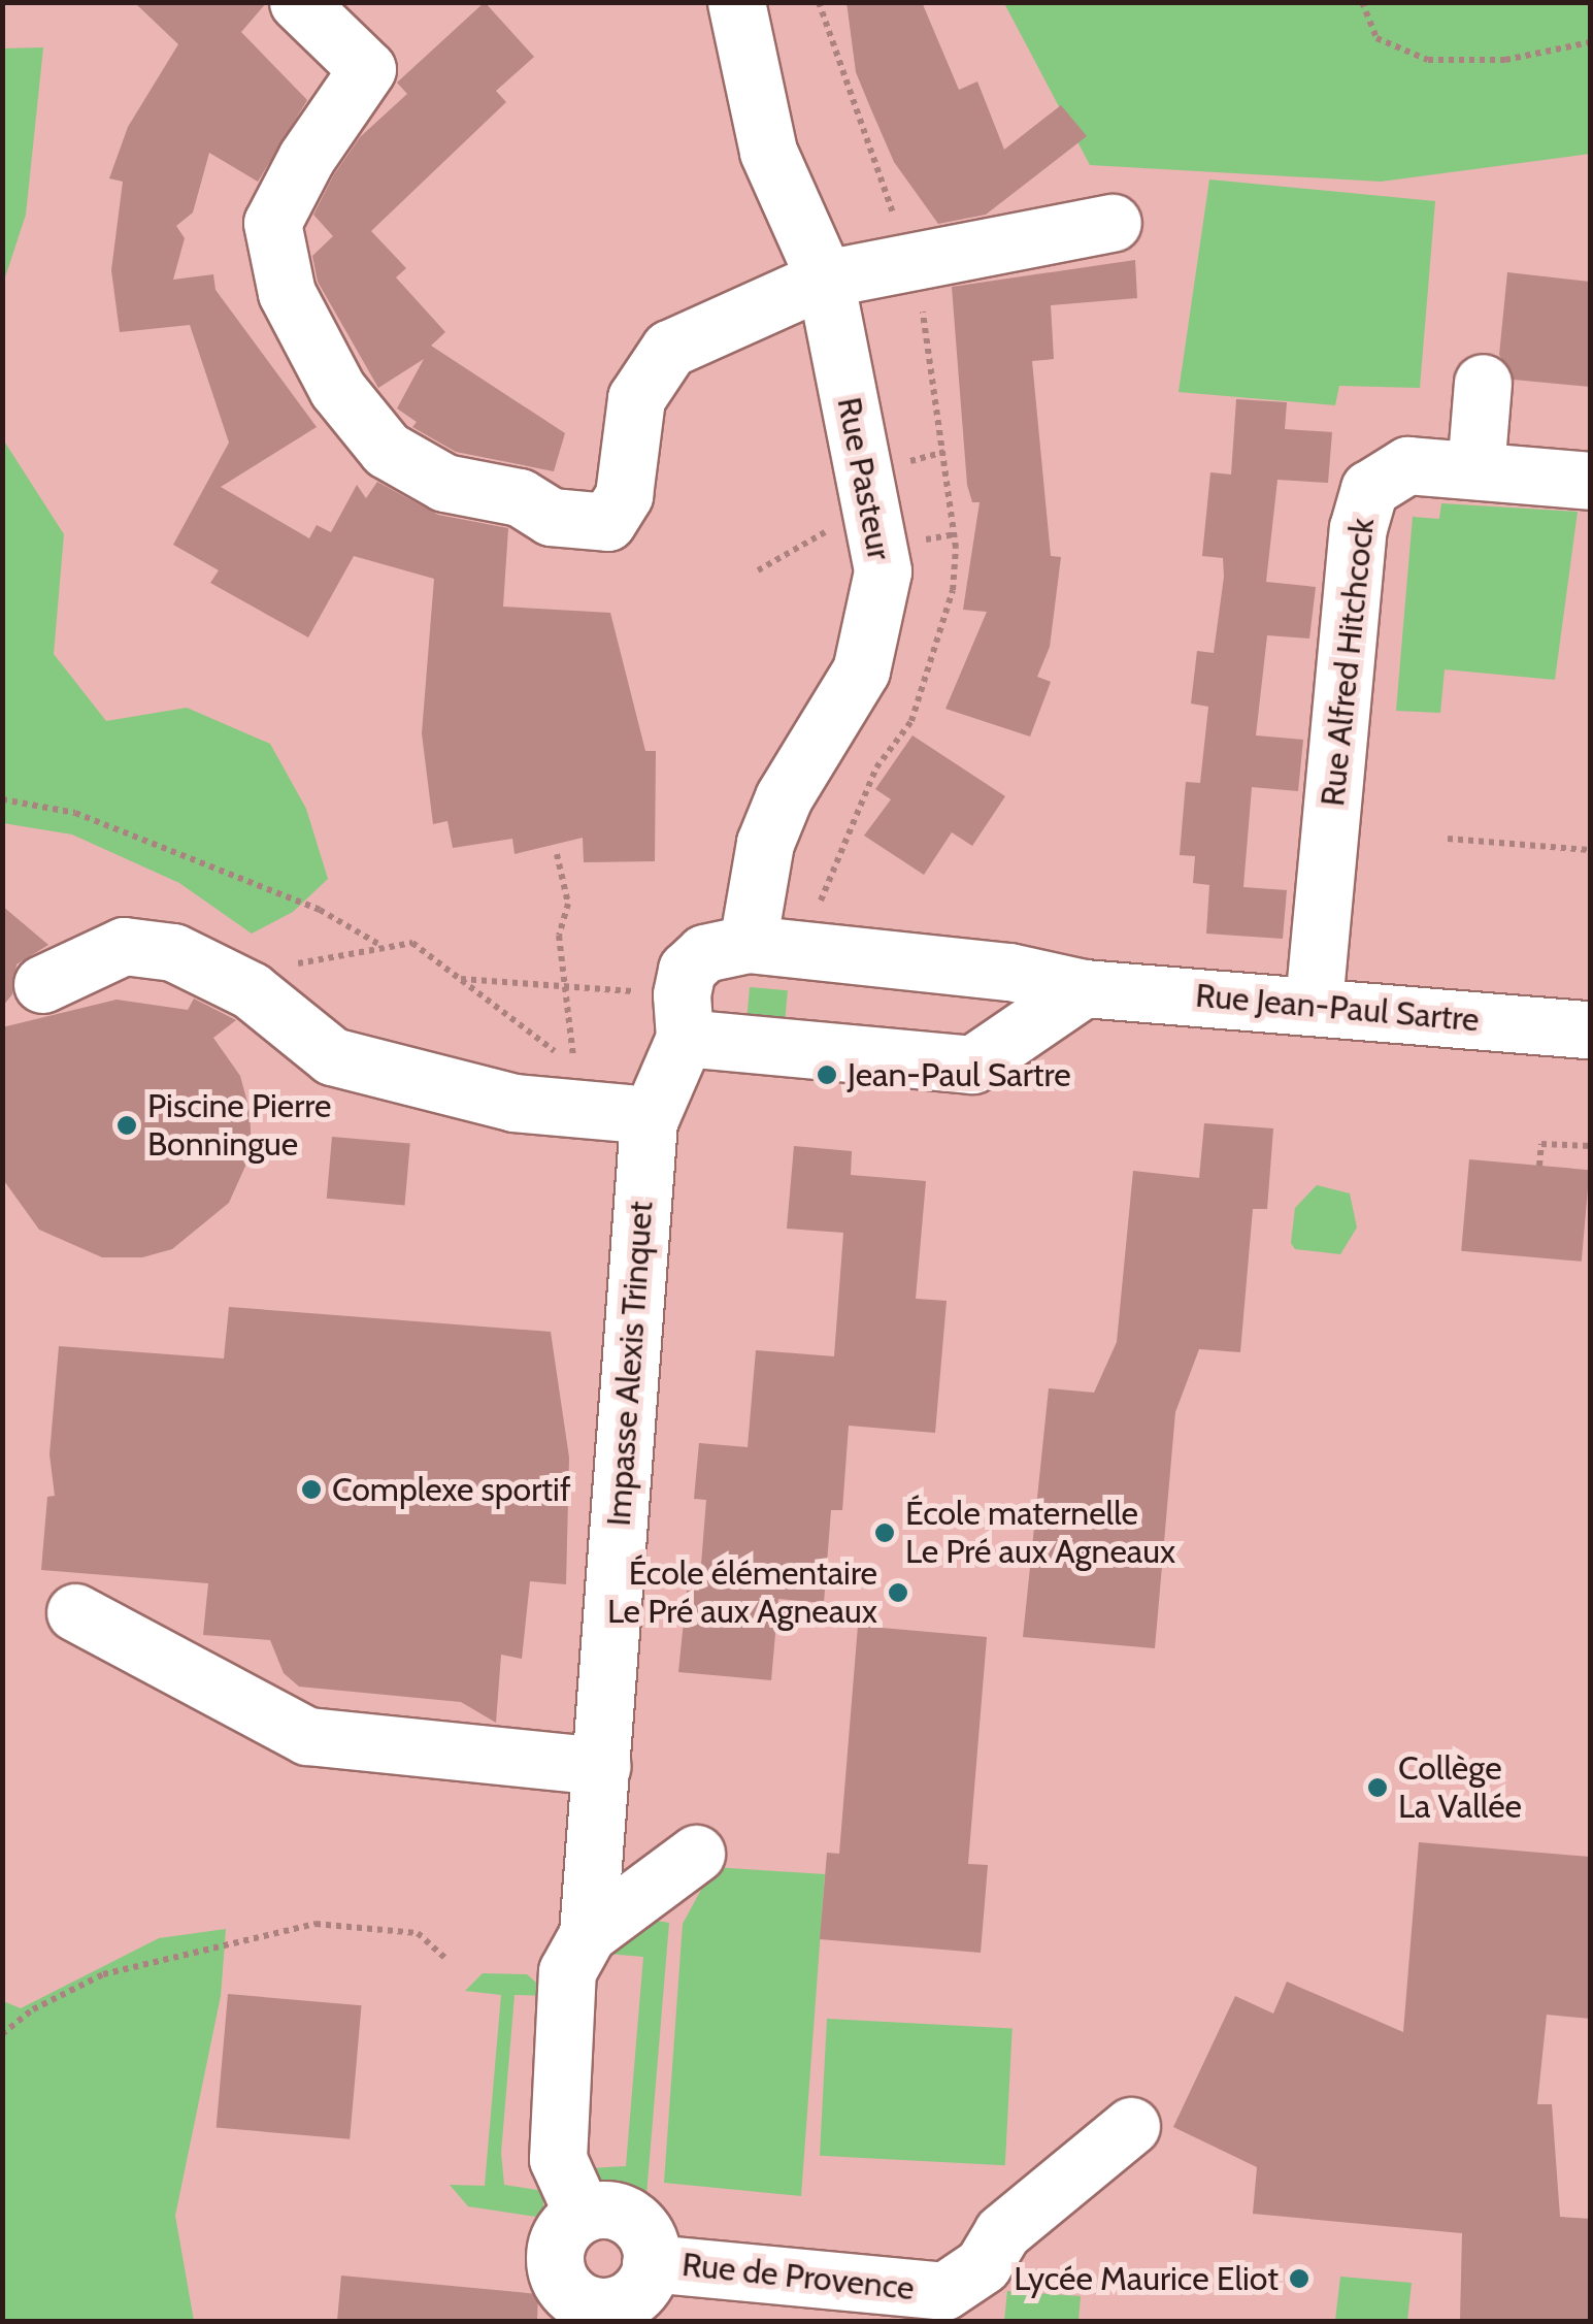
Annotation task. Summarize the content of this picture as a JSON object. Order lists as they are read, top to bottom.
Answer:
{
  "streets": {
    "street": [
      "Rue Pasteur",
      "Rue Alfred Hitchcock",
      "Rue Jean-Paul Sartre",
      "Impasse Alexis Trinquet",
      "Rue de Provence"
    ]
  },
  "crossings": [
    ["Rue Pasteur", "Rue Jean-Paul Sartre"],
    ["Rue Alfred Hitchcock", "Rue Jean-Paul Sartre"],
    ["Rue Jean-Paul Sartre", "Impasse Alexis Trinquet"],
    ["Impasse Alexis Trinquet", "Rue de Provence"]
  ],
  "places": [
    "Jean-Paul Sartre",
    "Piscine Pierre Bonningue",
    "Complexe sportif",
    "École maternelle Le Pré aux Agneaux",
    "École élémentaire Le Pré aux Agneaux",
    "Collège La Vallée",
    "Lycée Maurice Eliot"
  ]
}
